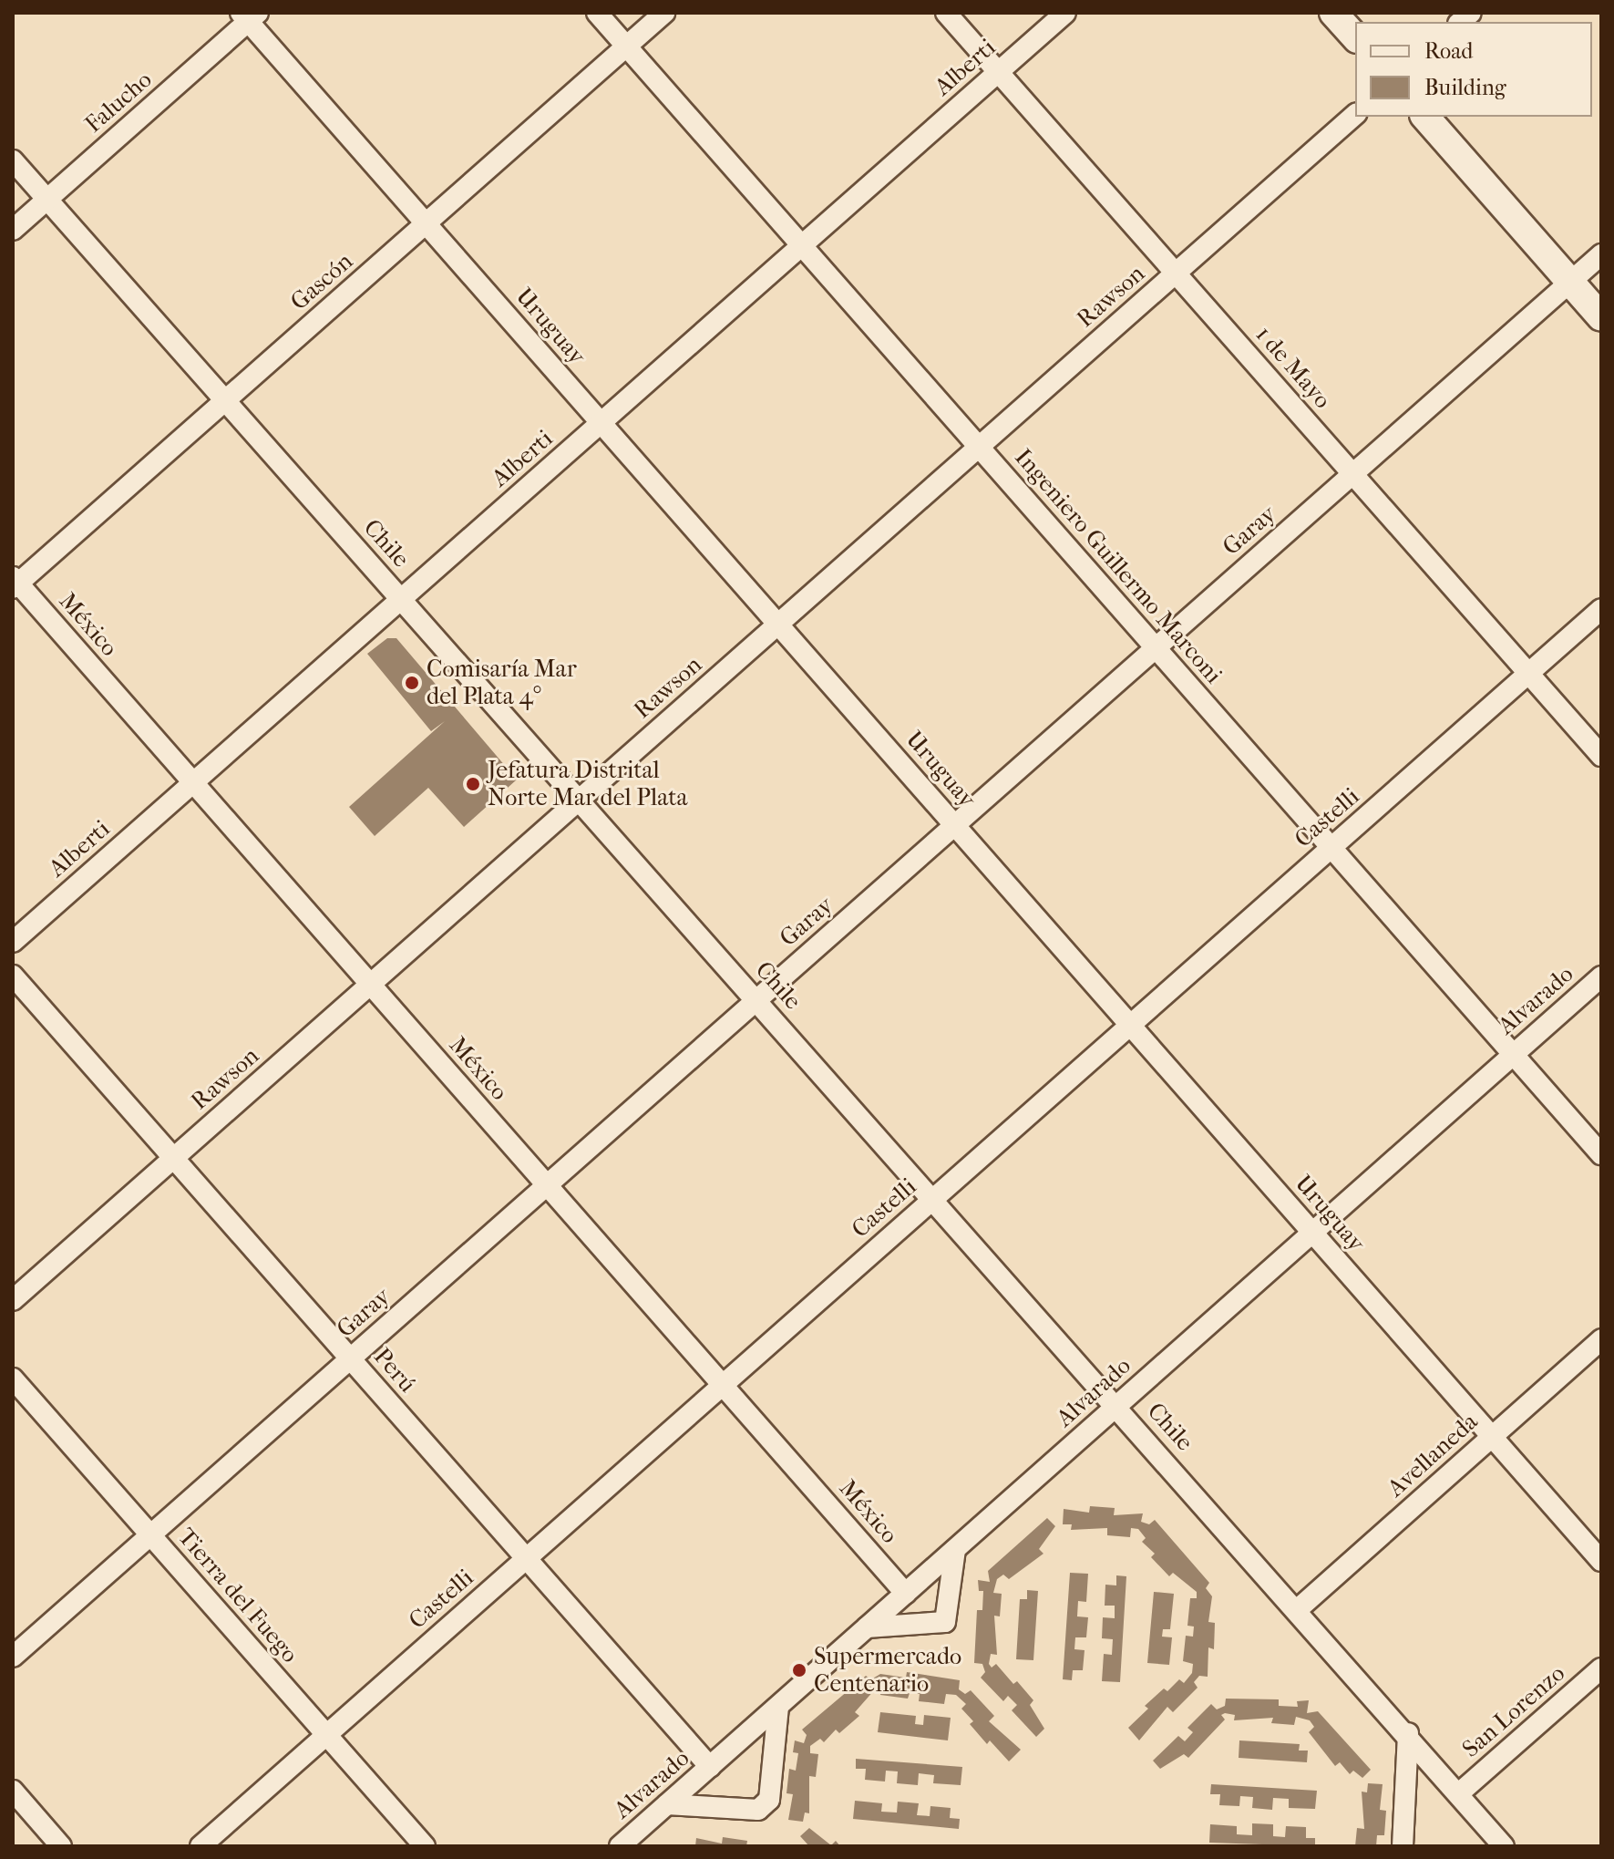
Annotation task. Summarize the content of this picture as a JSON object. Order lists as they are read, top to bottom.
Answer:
{
  "streets": {
    "street": [
      "Alberti",
      "Falucho",
      "Gascón",
      "Rawson",
      "Uruguay",
      "1 de Mayo",
      "Garay",
      "Chile",
      "Ingeniero Guillermo Marconi",
      "México",
      "Castelli",
      "Alvarado",
      "Perú",
      "Avellaneda",
      "Tierra del Fuego",
      "San Lorenzo"
    ]
  },
  "crossings": [
    ["Alberti", "Uruguay"],
    ["Alberti", "1 de Mayo"],
    ["Alberti", "Chile"],
    ["Alberti", "Ingeniero Guillermo Marconi"],
    ["Alberti", "México"],
    ["Falucho", "Uruguay"],
    ["Falucho", "Chile"],
    ["Gascón", "Uruguay"],
    ["Gascón", "Chile"],
    ["Gascón", "Ingeniero Guillermo Marconi"],
    ["Gascón", "México"],
    ["Rawson", "Uruguay"],
    ["Rawson", "1 de Mayo"],
    ["Rawson", "Chile"],
    ["Rawson", "Ingeniero Guillermo Marconi"],
    ["Rawson", "México"],
    ["Rawson", "Perú"],
    ["Uruguay", "Garay"],
    ["Uruguay", "Castelli"],
    ["Uruguay", "Alvarado"],
    ["Uruguay", "Avellaneda"],
    ["1 de Mayo", "Garay"],
    ["1 de Mayo", "Castelli"],
    ["Garay", "Chile"],
    ["Garay", "Ingeniero Guillermo Marconi"],
    ["Garay", "México"],
    ["Garay", "Perú"],
    ["Garay", "Tierra del Fuego"],
    ["Chile", "Castelli"],
    ["Chile", "Alvarado"],
    ["Chile", "Avellaneda"],
    ["Chile", "San Lorenzo"],
    ["Ingeniero Guillermo Marconi", "Castelli"],
    ["Ingeniero Guillermo Marconi", "Alvarado"],
    ["México", "Castelli"],
    ["México", "Alvarado"],
    ["Castelli", "Perú"],
    ["Castelli", "Tierra del Fuego"],
    ["Alvarado", "Perú"]
  ],
  "places": ["Comisaría Mar del Plata 4°", "Jefatura Distrital Norte Mar del Plata", "Supermercado Centenario"],
  "legend": ["Road", "Building"]
}
